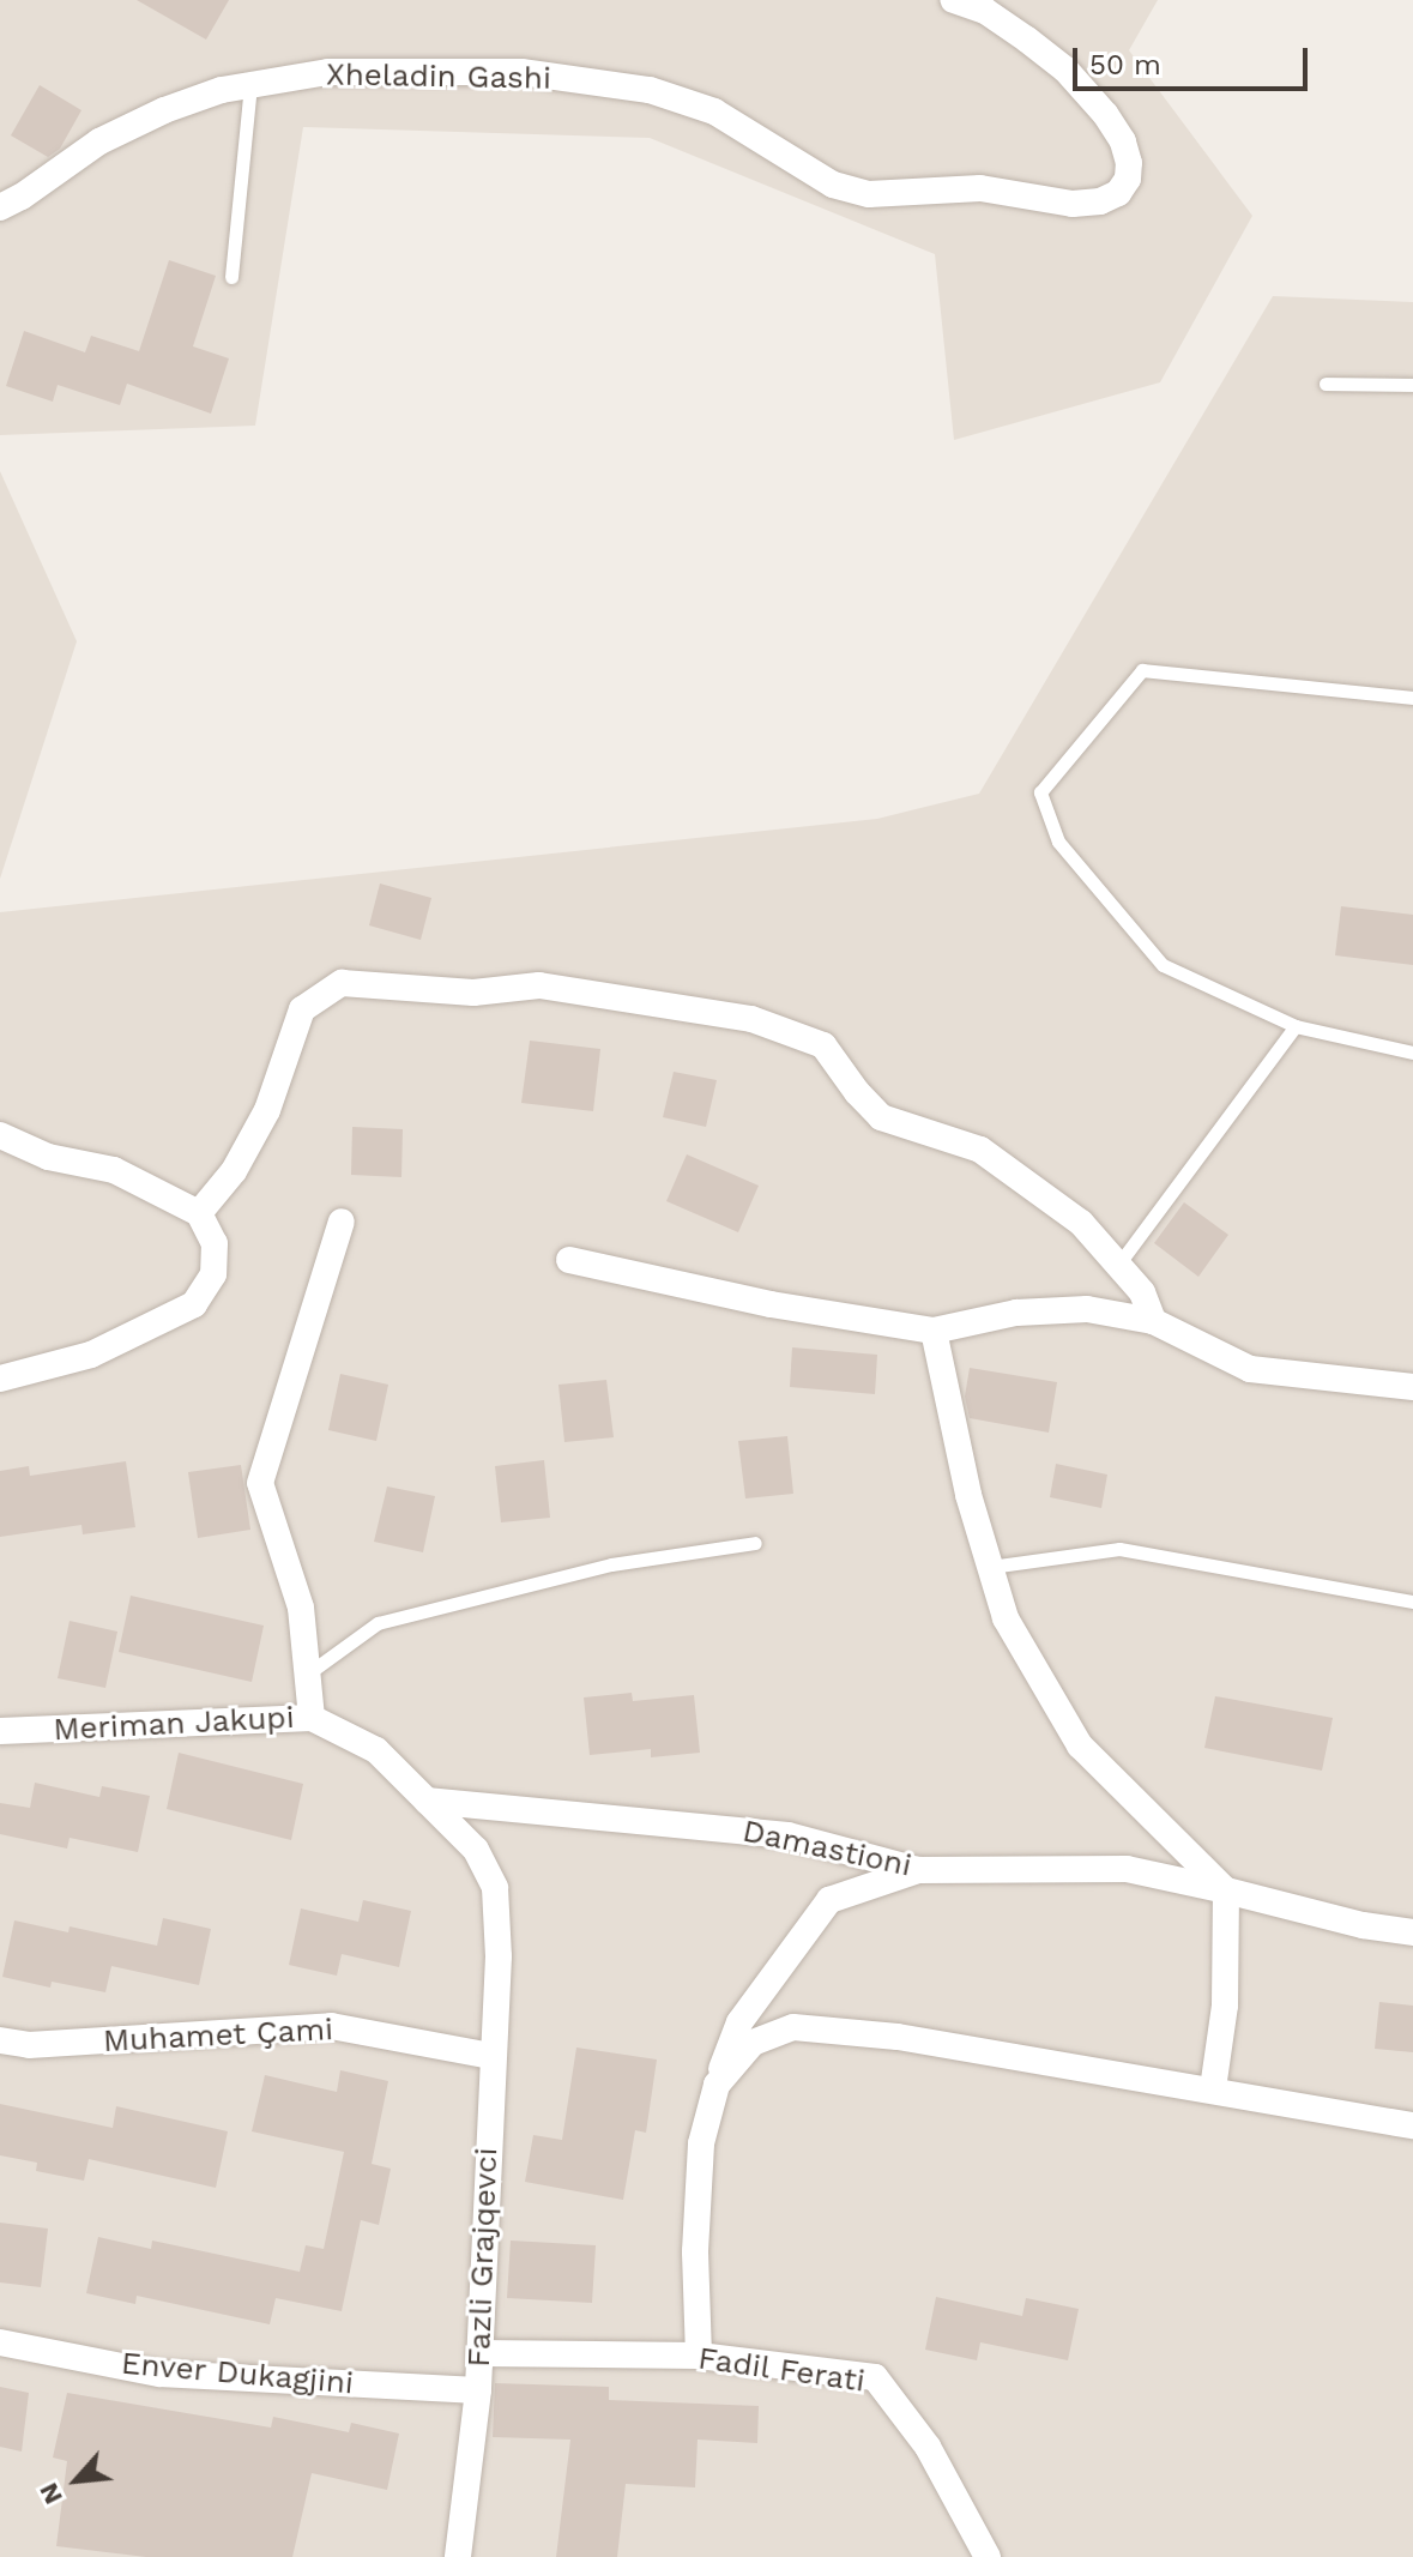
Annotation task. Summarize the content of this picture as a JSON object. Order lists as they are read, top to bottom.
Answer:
{
  "streets": {
    "street": [
      "Xheladin Gashi",
      "Meriman Jakupi",
      "Damastioni",
      "Muhamet Çami",
      "Fazli Grajqevci",
      "Fadil Ferati",
      "Enver Dukagjini"
    ]
  },
  "crossings": [
    ["Meriman Jakupi", "Damastioni"],
    ["Meriman Jakupi", "Fazli Grajqevci"],
    ["Muhamet Çami", "Fazli Grajqevci"],
    ["Fazli Grajqevci", "Fadil Ferati"],
    ["Fazli Grajqevci", "Enver Dukagjini"]
  ],
  "scale_bar": "50 m",
  "north": "bottom left"
}
